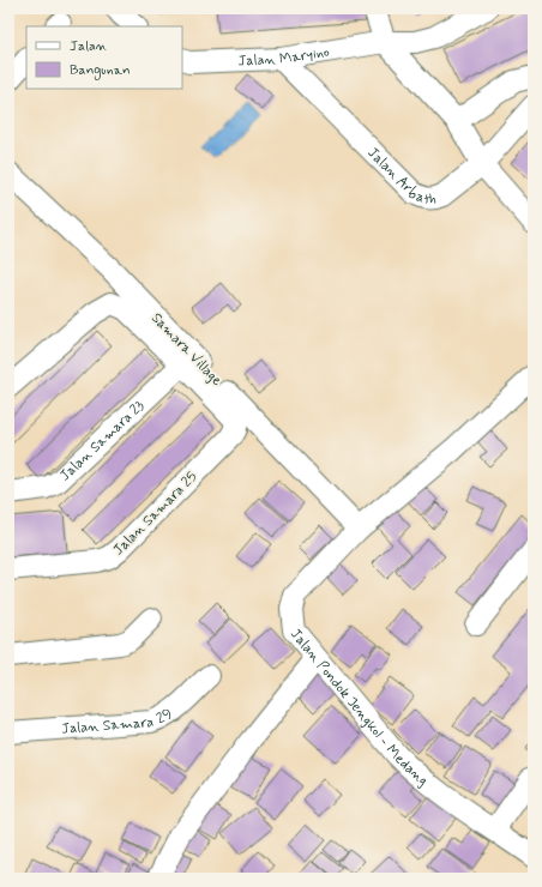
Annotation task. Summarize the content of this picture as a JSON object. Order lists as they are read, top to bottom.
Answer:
{
  "streets": {
    "street": [
      "Jalan Maryino",
      "Jalan Arbath",
      "Samara Village",
      "Jalan Samara 23",
      "Jalan Samara 25",
      "Jalan Pondok Jengkol - Medang",
      "Jalan Samara 29"
    ]
  },
  "crossings": [
    ["Jalan Maryino", "Jalan Arbath"],
    ["Samara Village", "Jalan Pondok Jengkol - Medang"],
    ["Jalan Samara 23", "Jalan Samara 25"]
  ],
  "legend": ["Jalan", "Bangunan"]
}
